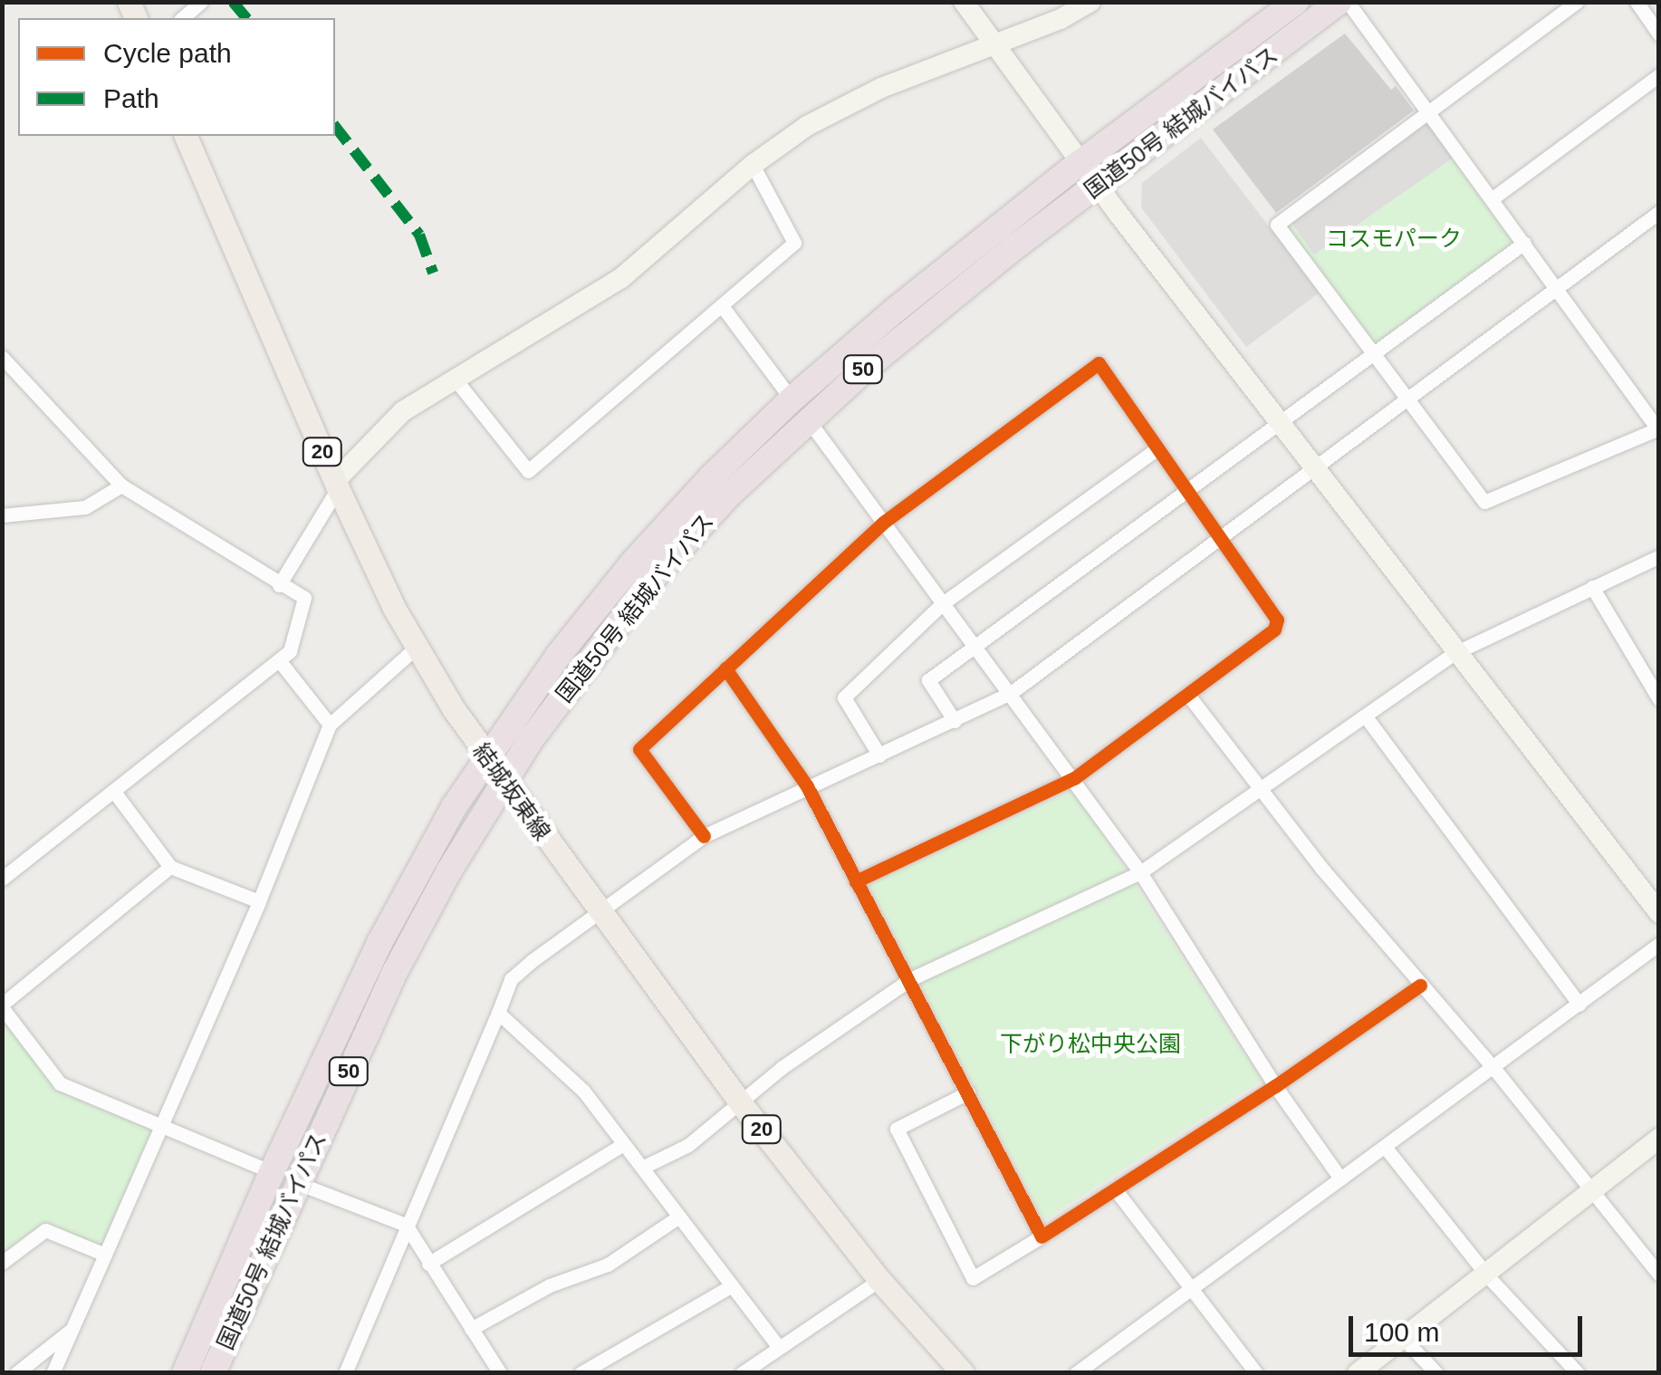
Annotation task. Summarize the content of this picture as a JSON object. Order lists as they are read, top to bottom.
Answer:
{
  "streets": {
    "highway": ["国道50号 結城バイパス", "50"],
    "main road": ["20", "結城坂東線"]
  },
  "crossings": [
    ["国道50号 結城バイパス", "結城坂東線"]
  ],
  "parks": ["コスモパーク", "下がり松中央公園"],
  "legend": ["Cycle path", "Path"],
  "scale_bar": "100 m"
}
